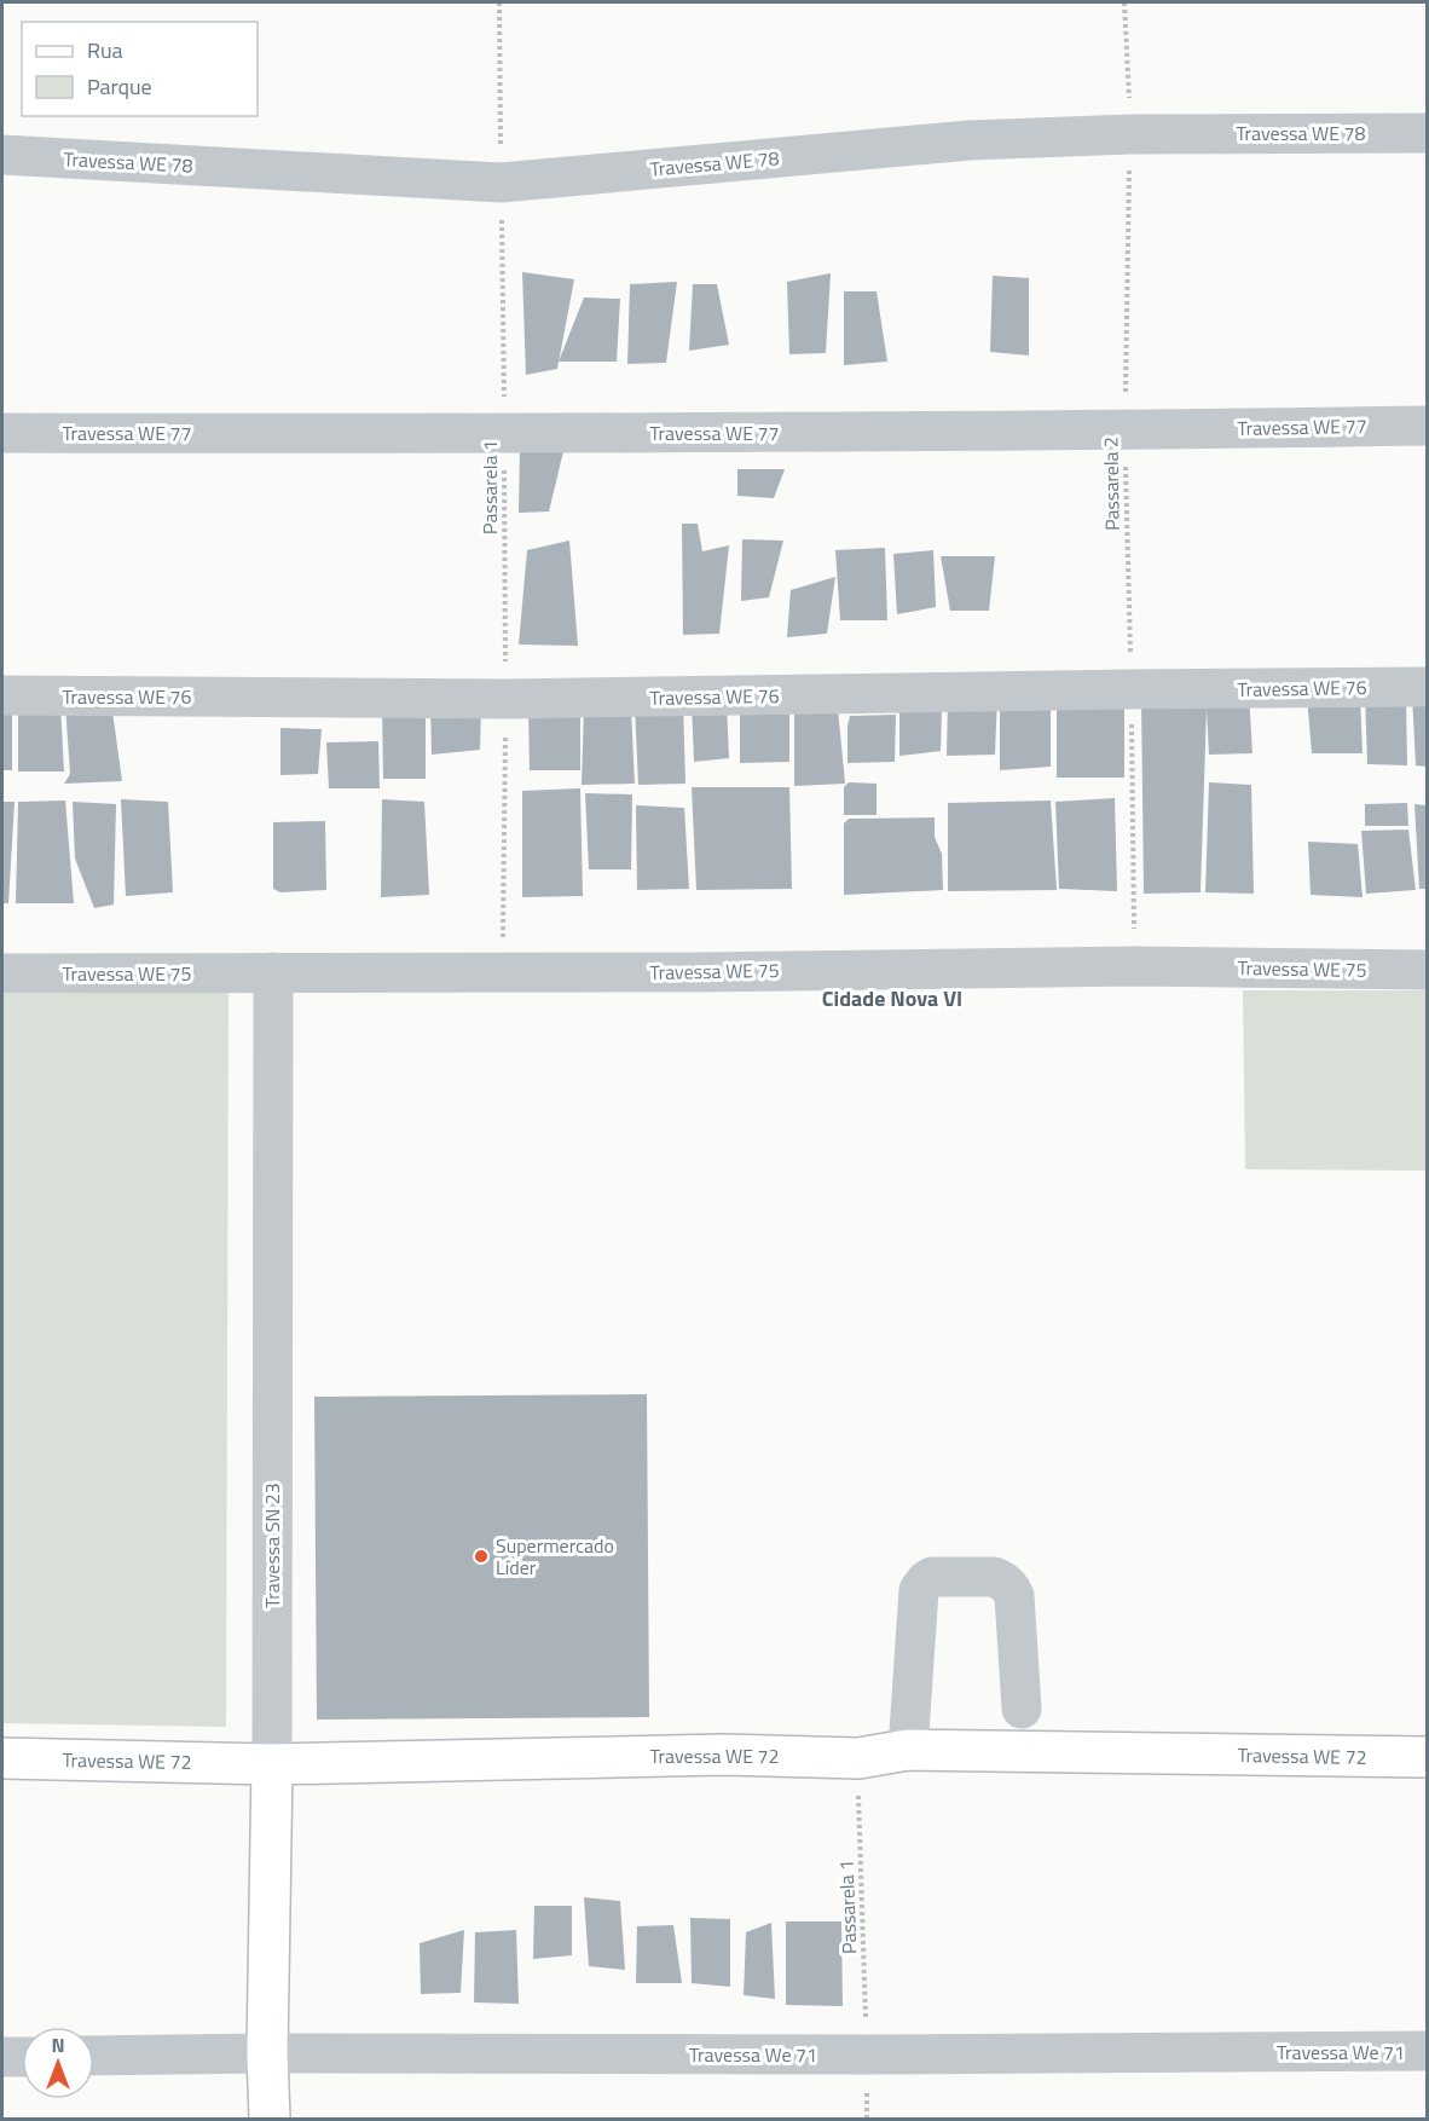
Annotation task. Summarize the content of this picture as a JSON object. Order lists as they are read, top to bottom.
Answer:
{
  "streets": {
    "main road": ["Travessa SN 23", "Travessa WE 72"],
    "street": [
      "Travessa WE 78",
      "Travessa WE 77",
      "Travessa WE 76",
      "Travessa WE 75",
      "Travessa We 71"
    ],
    "path": ["Passarela 2", "Passarela 1"]
  },
  "crossings": [
    ["Travessa WE 78", "Passarela 2"],
    ["Travessa WE 78", "Passarela 1"],
    ["Travessa WE 77", "Passarela 2"],
    ["Travessa WE 77", "Passarela 1"],
    ["Passarela 2", "Travessa WE 76"],
    ["Passarela 2", "Travessa WE 75"],
    ["Passarela 1", "Travessa WE 76"],
    ["Passarela 1", "Travessa WE 75"],
    ["Passarela 1", "Travessa WE 72"],
    ["Passarela 1", "Travessa We 71"],
    ["Travessa WE 75", "Travessa SN 23"],
    ["Travessa SN 23", "Travessa WE 72"],
    ["Travessa SN 23", "Travessa We 71"]
  ],
  "districts": ["Cidade Nova VI"],
  "places": ["Supermercado Líder"],
  "legend": ["Rua", "Parque"],
  "north": "top"
}
